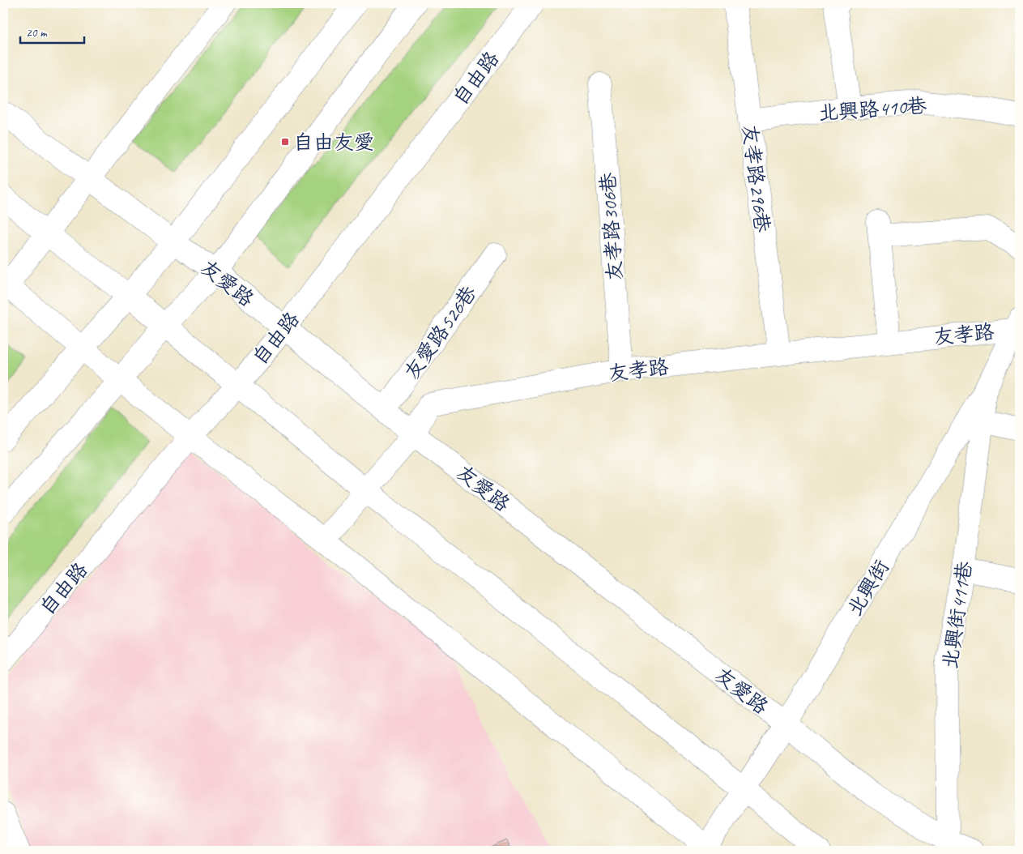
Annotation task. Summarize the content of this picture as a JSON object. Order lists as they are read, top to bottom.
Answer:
{
  "streets": {
    "street": [
      "自由路",
      "北興路410巷",
      "友孝路296巷",
      "友孝路306巷",
      "友愛路",
      "友愛路526巷",
      "友孝路",
      "北興街",
      "北興街411巷"
    ]
  },
  "crossings": [
    ["自由路", "友愛路"],
    ["北興路410巷", "友孝路296巷"],
    ["友孝路296巷", "友孝路"],
    ["友孝路306巷", "友孝路"],
    ["友愛路", "友愛路526巷"],
    ["友愛路", "友孝路"],
    ["友愛路", "北興街"],
    ["友愛路", "北興街411巷"],
    ["友孝路", "北興街"],
    ["北興街", "北興街411巷"]
  ],
  "places": {
    "transit": ["自由友愛"]
  },
  "scale_bar": "20 m"
}
